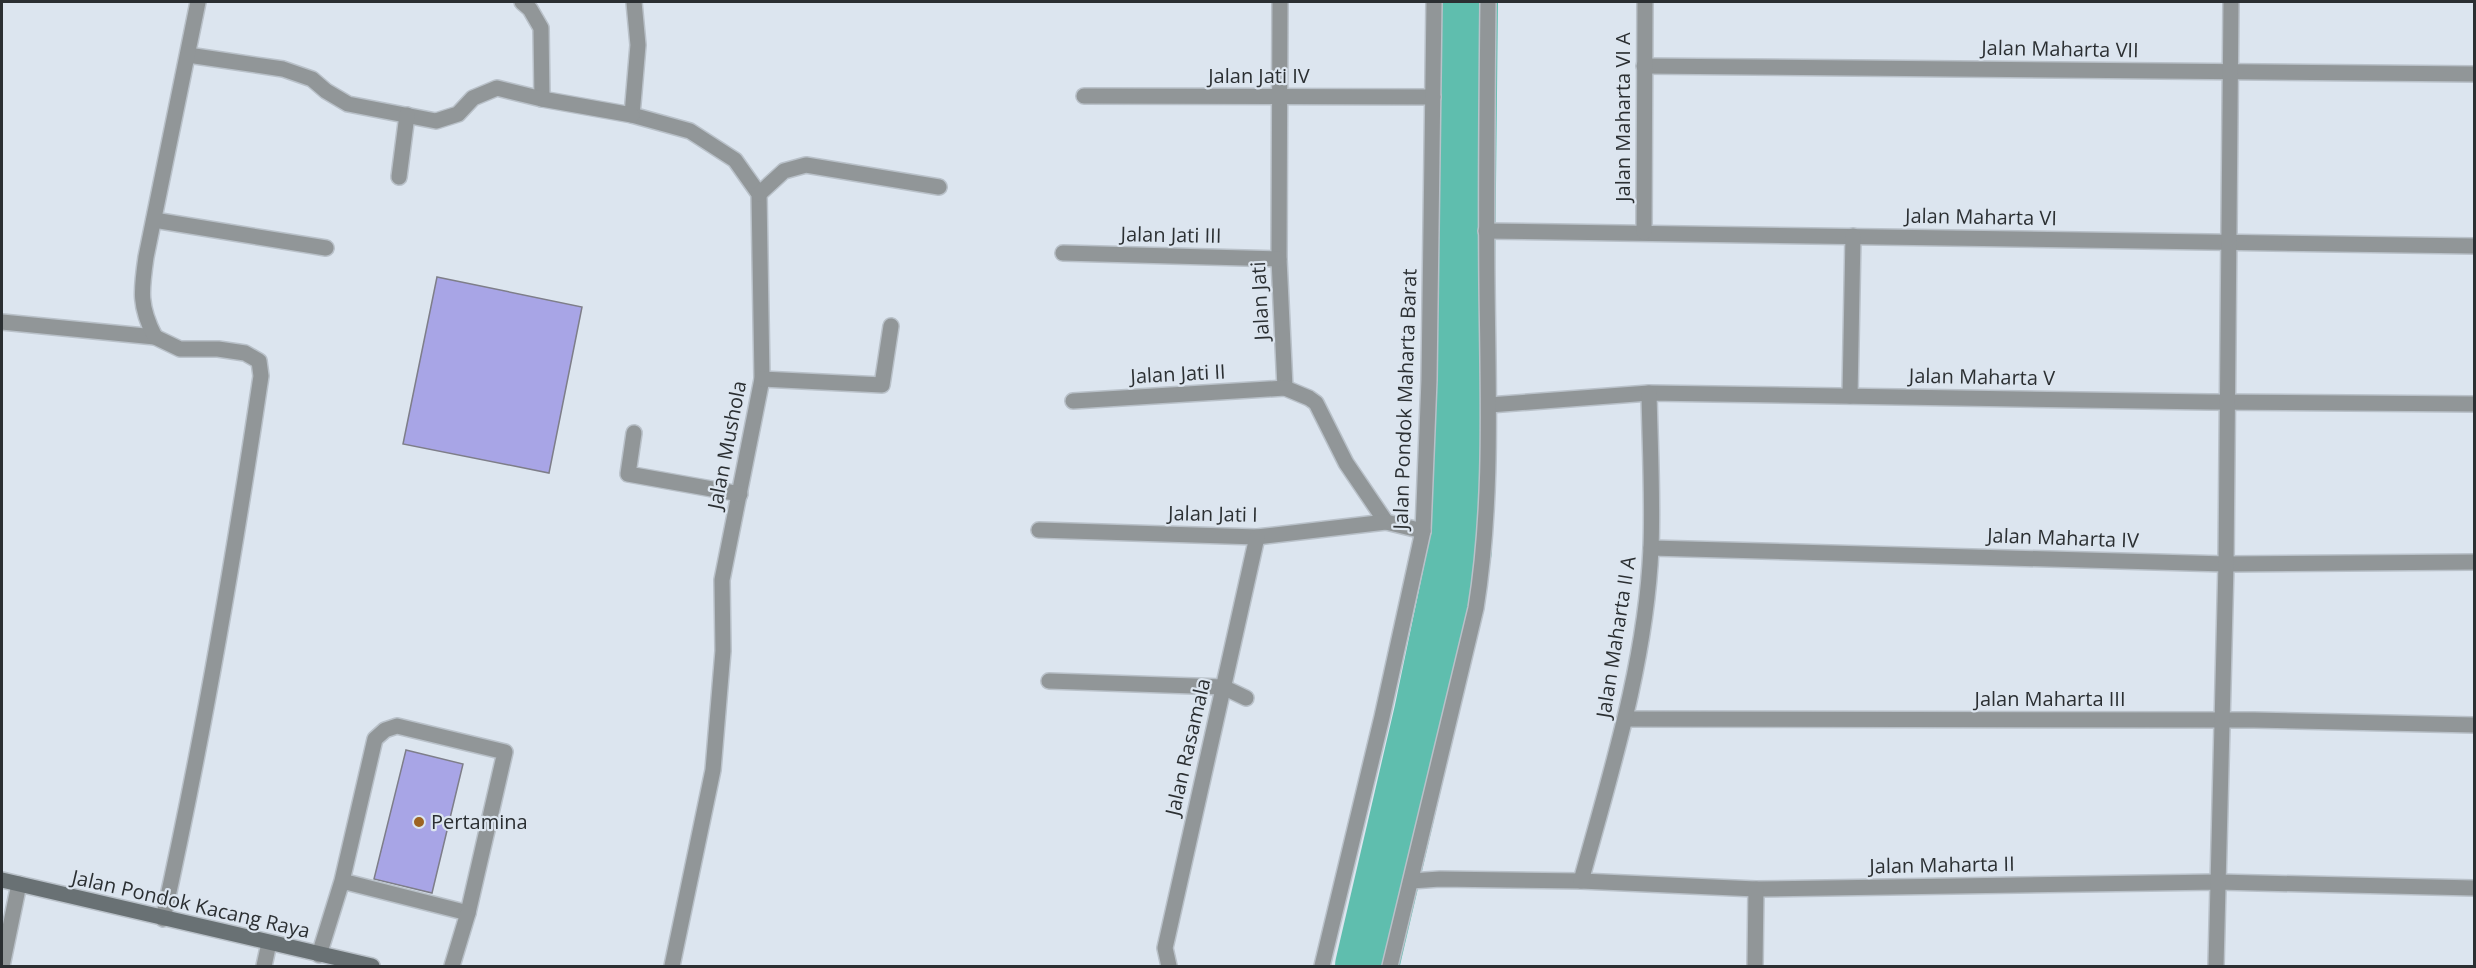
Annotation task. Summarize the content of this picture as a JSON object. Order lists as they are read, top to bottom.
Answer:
{
  "streets": {
    "main road": ["Jalan Pondok Kacang Raya"],
    "street": [
      "Jalan Maharta VII",
      "Jalan Jati IV",
      "Jalan Maharta VI A",
      "Jalan Maharta VI",
      "Jalan Jati III",
      "Jalan Jati",
      "Jalan Jati II",
      "Jalan Maharta V",
      "Jalan Pondok Maharta Barat",
      "Jalan Mushola",
      "Jalan Jati I",
      "Jalan Maharta IV",
      "Jalan Maharta II A",
      "Jalan Maharta III",
      "Jalan Rasamala",
      "Jalan Maharta II"
    ]
  },
  "crossings": [
    ["Jalan Maharta VII", "Jalan Maharta VI A"],
    ["Jalan Jati IV", "Jalan Jati"],
    ["Jalan Jati IV", "Jalan Pondok Maharta Barat"],
    ["Jalan Maharta VI A", "Jalan Maharta VI"],
    ["Jalan Jati III", "Jalan Jati"],
    ["Jalan Jati", "Jalan Jati II"],
    ["Jalan Maharta V", "Jalan Maharta II A"],
    ["Jalan Jati I", "Jalan Rasamala"],
    ["Jalan Maharta IV", "Jalan Maharta II A"],
    ["Jalan Maharta II A", "Jalan Maharta III"],
    ["Jalan Maharta II A", "Jalan Maharta II"]
  ],
  "places": ["Pertamina"]
}
